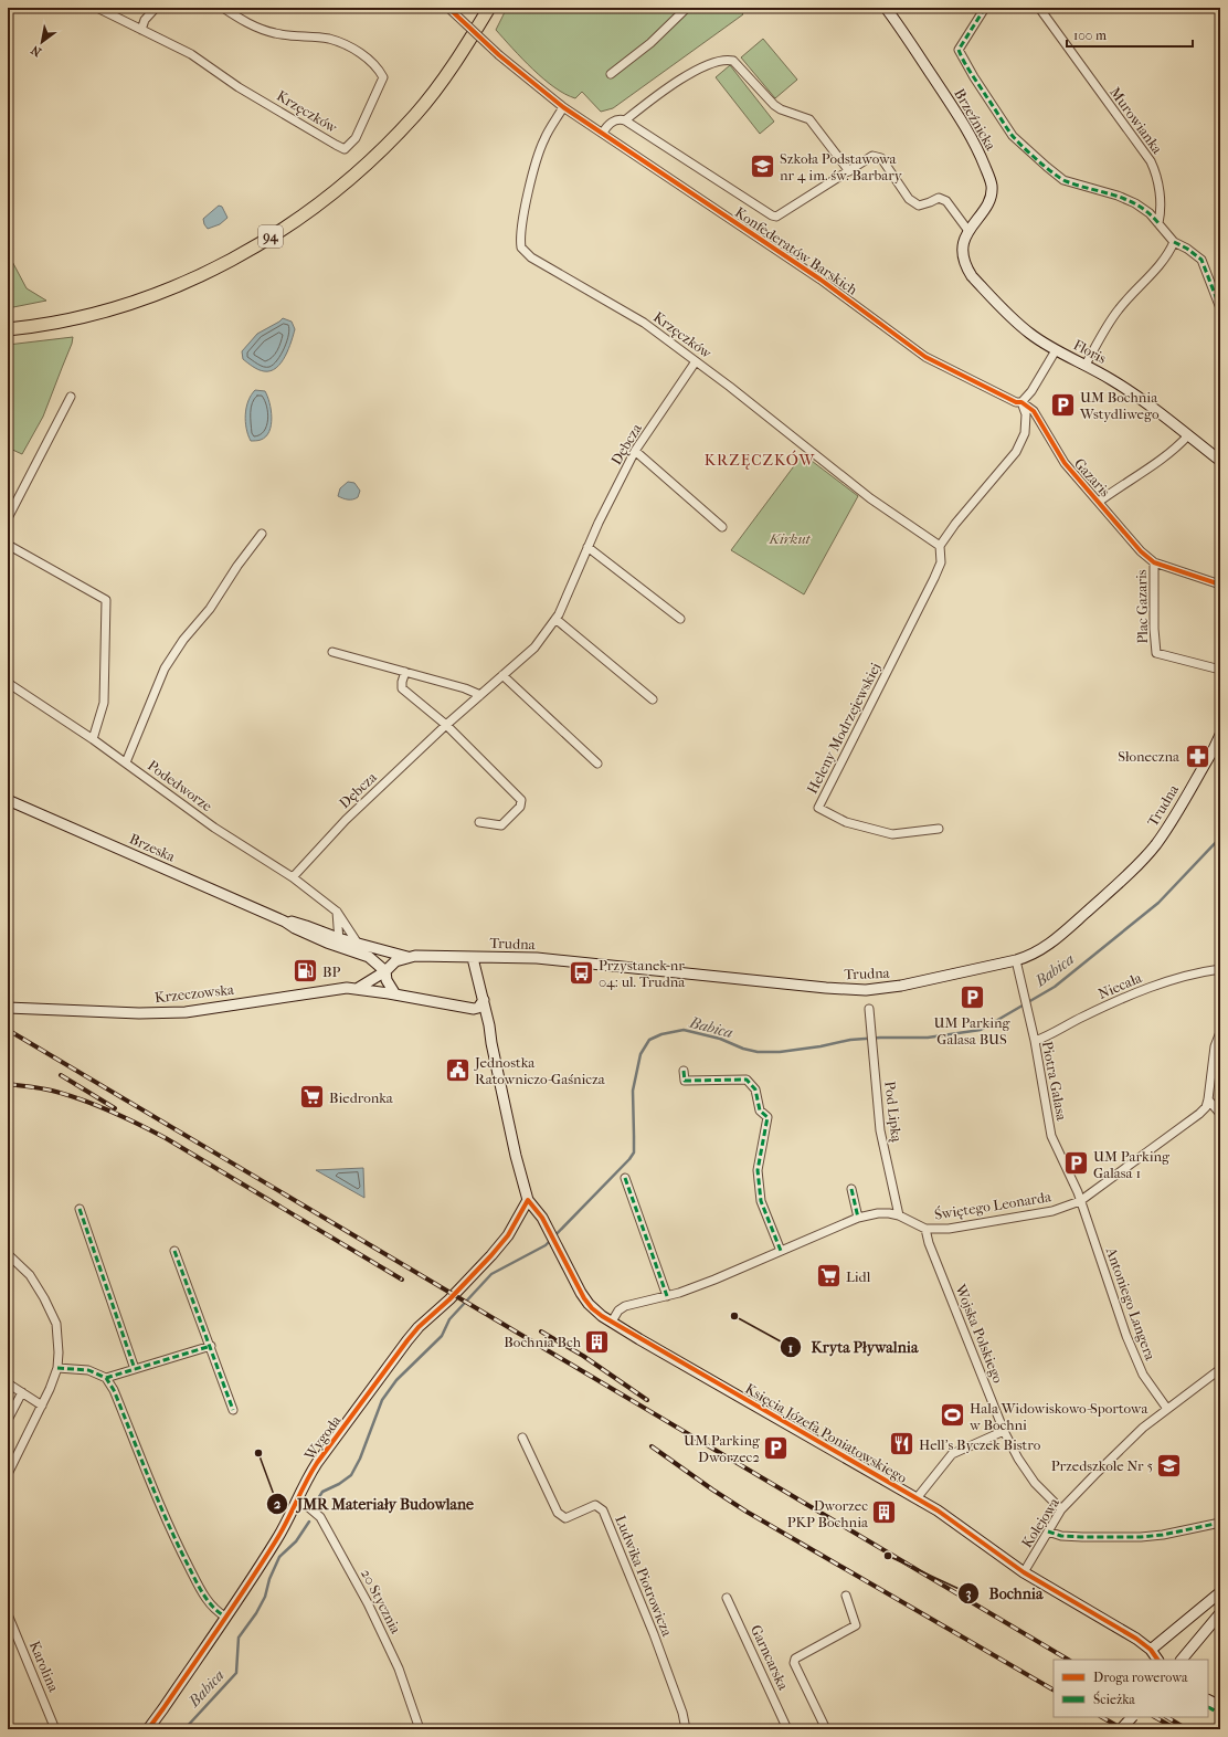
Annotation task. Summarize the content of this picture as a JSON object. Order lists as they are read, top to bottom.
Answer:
{
  "streets": {
    "main road": [
      "Brzeźnicka",
      "94",
      "Floris",
      "Trudna",
      "Brzeska",
      "Krzeczowska",
      "Księcia Józefa Poniatowskiego",
      "Wygoda"
    ],
    "street": [
      "Krzęczków",
      "Murowianka",
      "Konfederatów Barskich",
      "Dębcza",
      "Gazaris",
      "Plac Gazaris",
      "Heleny Modrzejewskiej",
      "Podedworze",
      "Niecała",
      "Piotra Galasa",
      "Pod Lipką",
      "Świętego Leonarda",
      "Antoniego Langera",
      "Wojska Polskiego",
      "Kolejowa",
      "Ludwika Piotrowicza",
      "20 Stycznia",
      "Garncarska",
      "Karolina"
    ]
  },
  "crossings": [
    ["Krzęczków", "Konfederatów Barskich"],
    ["Krzęczków", "Dębcza"],
    ["Krzęczków", "Heleny Modrzejewskiej"],
    ["Brzeźnicka", "Floris"],
    ["Konfederatów Barskich", "Gazaris"],
    ["Dębcza", "Podedworze"],
    ["Gazaris", "Plac Gazaris"],
    ["Podedworze", "Brzeska"],
    ["Trudna", "Brzeska"],
    ["Trudna", "Krzeczowska"],
    ["Trudna", "Piotra Galasa"],
    ["Trudna", "Księcia Józefa Poniatowskiego"],
    ["Brzeska", "Krzeczowska"],
    ["Niecała", "Piotra Galasa"],
    ["Krzeczowska", "Księcia Józefa Poniatowskiego"],
    ["Piotra Galasa", "Świętego Leonarda"],
    ["Piotra Galasa", "Antoniego Langera"],
    ["Pod Lipką", "Świętego Leonarda"],
    ["Świętego Leonarda", "Antoniego Langera"],
    ["Świętego Leonarda", "Wojska Polskiego"],
    ["Świętego Leonarda", "Księcia Józefa Poniatowskiego"],
    ["Antoniego Langera", "Kolejowa"],
    ["Wojska Polskiego", "Kolejowa"],
    ["Księcia Józefa Poniatowskiego", "Wygoda"],
    ["Księcia Józefa Poniatowskiego", "Kolejowa"],
    ["Wygoda", "20 Stycznia"]
  ],
  "districts": ["KRZĘCZKÓW"],
  "water": ["Babica"],
  "parks": ["Kirkut"],
  "places": {
    "school or university": ["Szkoła Podstawowa nr 4 im. św. Barbary", "Przedszkole Nr 5"],
    "parking": [
      "UM Bochnia Wstydliwego",
      "UM Parking Galasa BUS",
      "UM Parking Galasa 1",
      "UM Parking Dworzec2"
    ],
    "pharmacy": ["Słoneczna"],
    "fuel station": ["BP"],
    "bus stop": ["Przystanek nr 04: ul. Trudna"],
    "public building": ["Jednostka Ratowniczo-Gaśnicza"],
    "supermarket": ["Biedronka", "Lidl"],
    "other": ["Kryta Pływalnia", "JMR Materiały Budowlane", "Bochnia"],
    "building": ["Bochnia Bch", "Dworzec PKP Bochnia"],
    "sports": ["Hala Widowiskowo-Sportowa w Bochni"],
    "restaurant": ["Hell's Byczek Bistro"]
  },
  "legend": ["Droga rowerowa", "Ścieżka"],
  "scale_bar": "100 m",
  "north": "bottom left"
}
